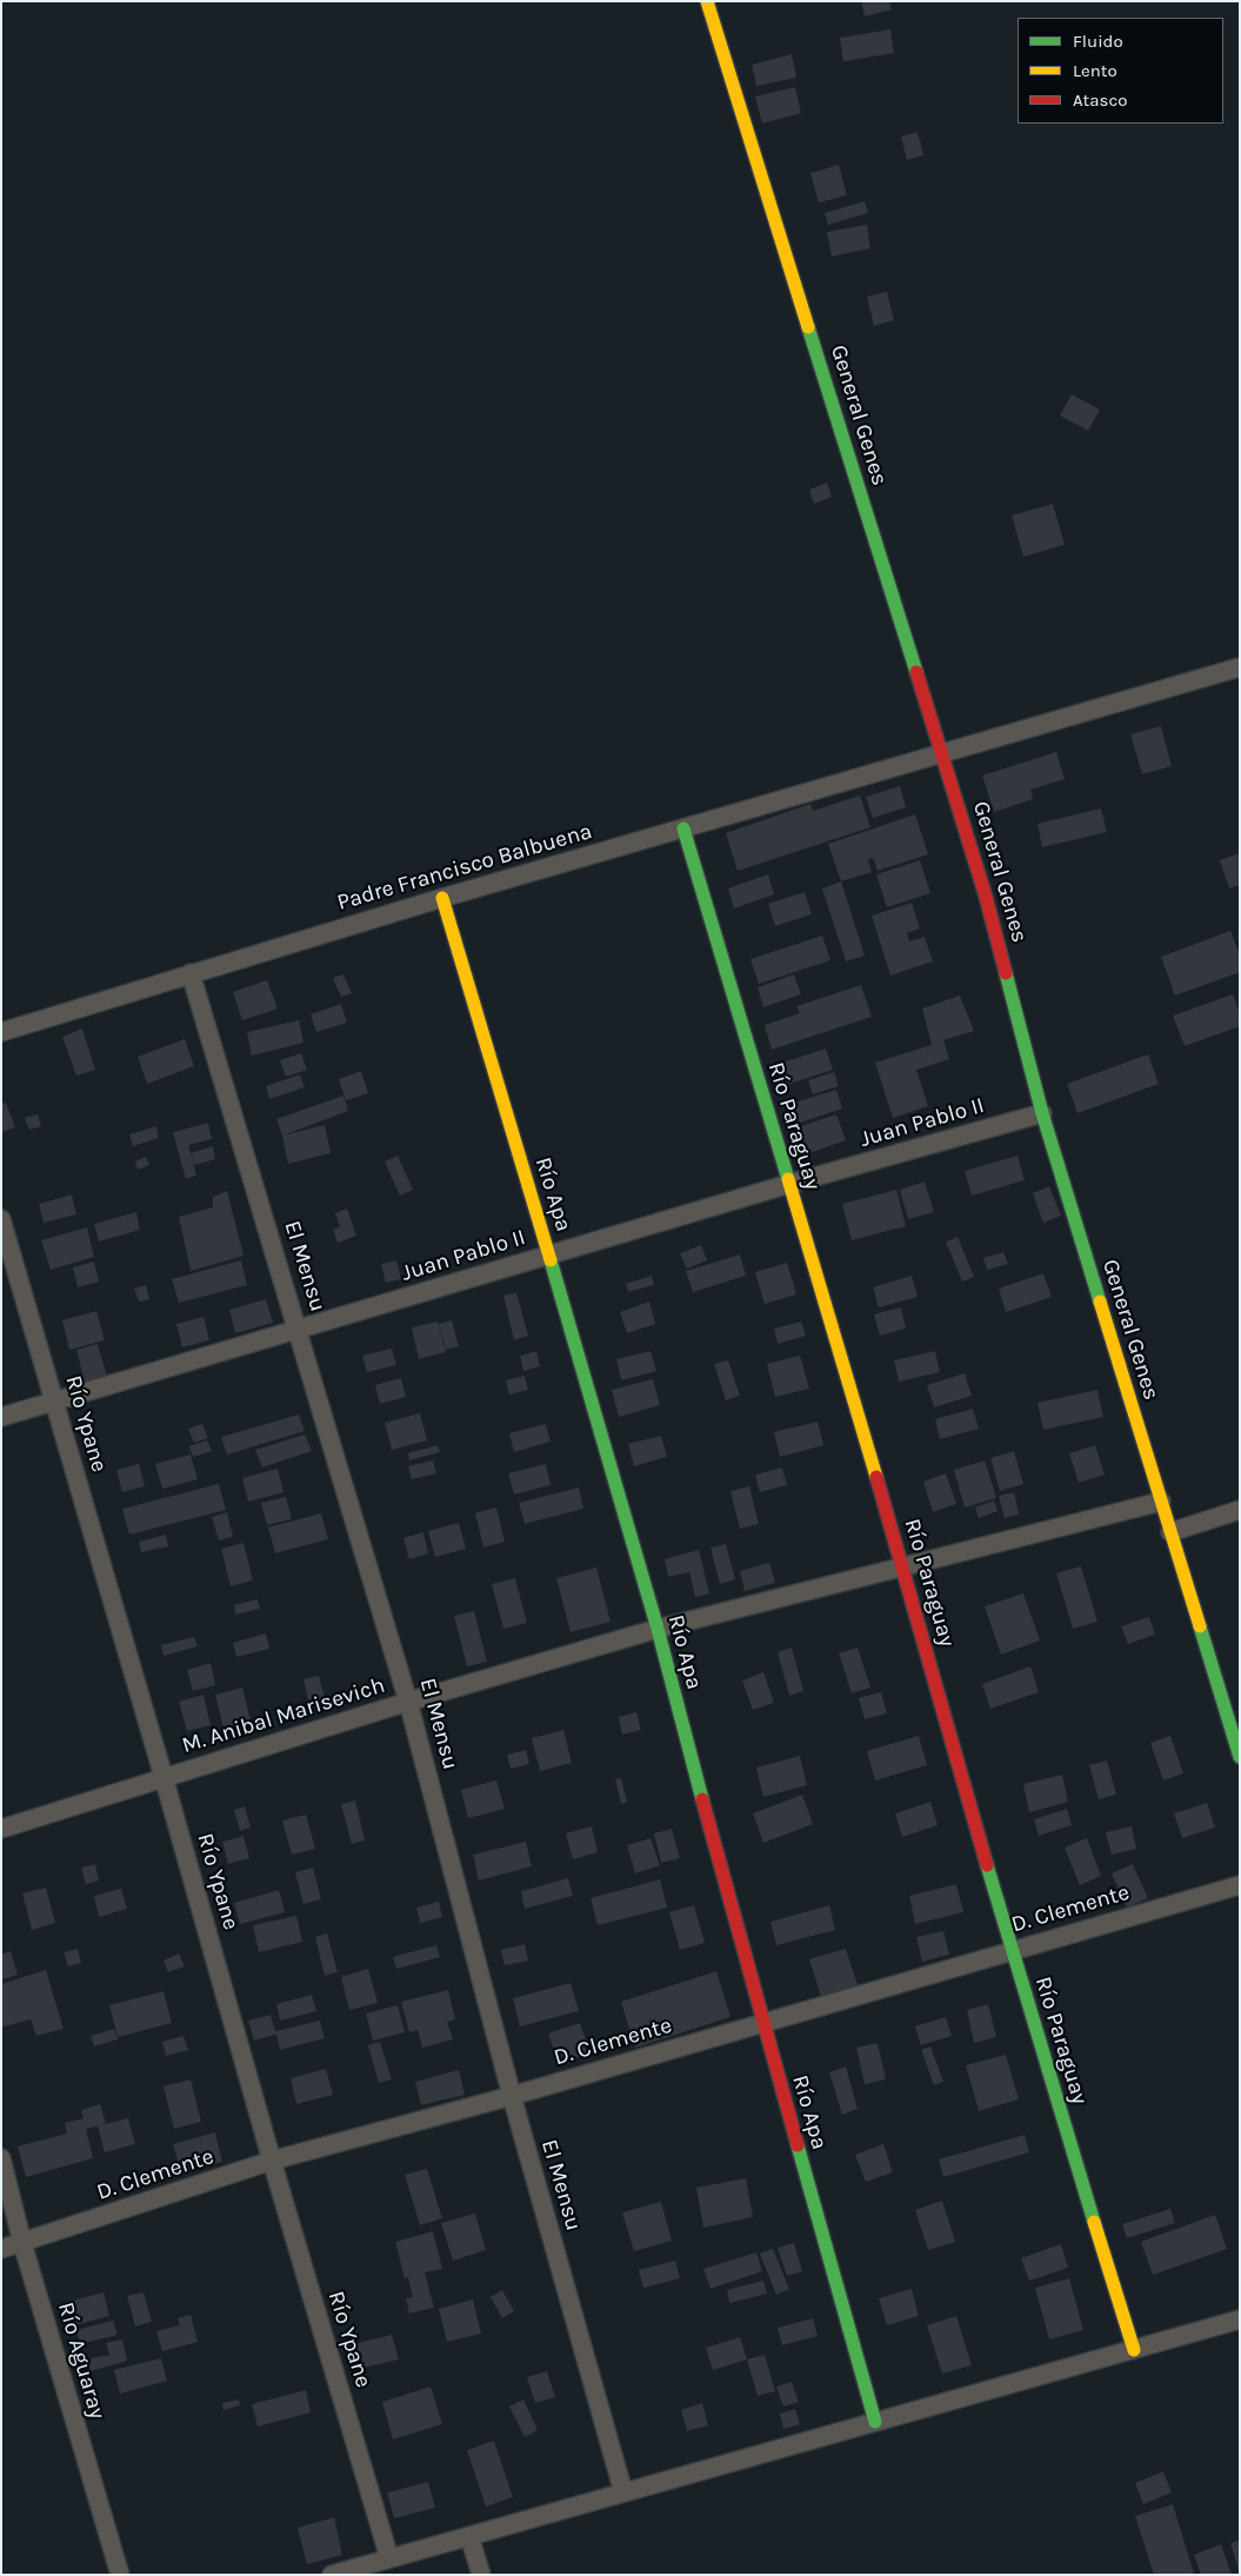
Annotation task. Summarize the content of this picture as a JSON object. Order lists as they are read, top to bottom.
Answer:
{
  "streets": {
    "street": [
      "General Genes",
      "Padre Francisco Balbuena",
      "Juan Pablo II",
      "Río Paraguay",
      "Río Apa",
      "El Mensu",
      "Río Ypane",
      "M. Anibal Marisevich",
      "D. Clemente",
      "Río Aguaray"
    ]
  },
  "crossings": [
    ["General Genes", "Padre Francisco Balbuena"],
    ["General Genes", "Juan Pablo II"],
    ["General Genes", "M. Anibal Marisevich"],
    ["Padre Francisco Balbuena", "Río Paraguay"],
    ["Padre Francisco Balbuena", "Río Apa"],
    ["Padre Francisco Balbuena", "El Mensu"],
    ["Juan Pablo II", "Río Paraguay"],
    ["Juan Pablo II", "Río Apa"],
    ["Juan Pablo II", "El Mensu"],
    ["Juan Pablo II", "Río Ypane"],
    ["Río Paraguay", "M. Anibal Marisevich"],
    ["Río Paraguay", "D. Clemente"],
    ["Río Apa", "M. Anibal Marisevich"],
    ["Río Apa", "D. Clemente"],
    ["El Mensu", "M. Anibal Marisevich"],
    ["El Mensu", "D. Clemente"],
    ["Río Ypane", "M. Anibal Marisevich"],
    ["Río Ypane", "D. Clemente"],
    ["D. Clemente", "Río Aguaray"]
  ],
  "legend": ["Fluido", "Lento", "Atasco"]
}
